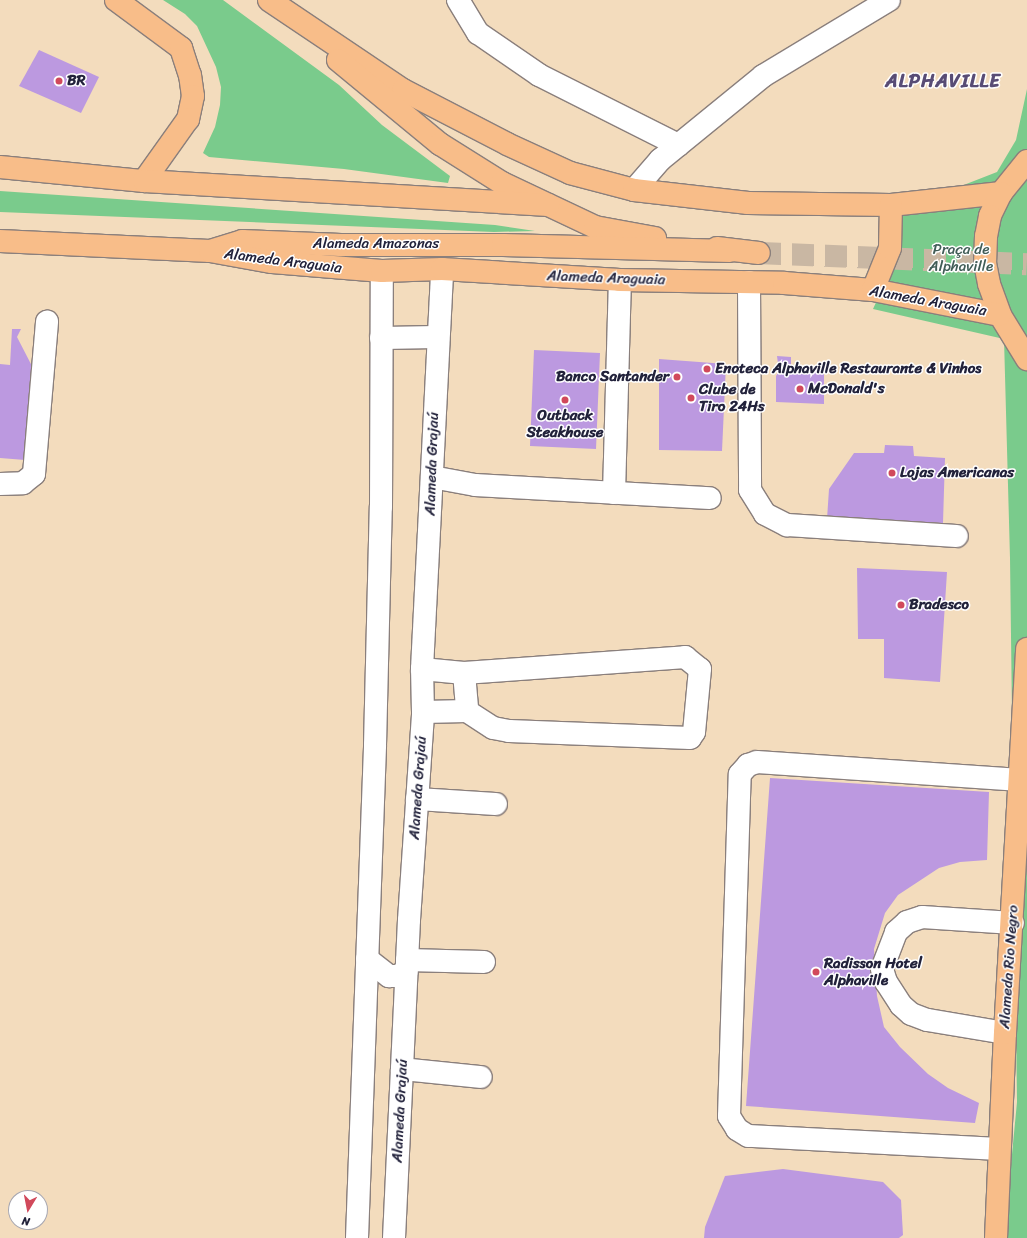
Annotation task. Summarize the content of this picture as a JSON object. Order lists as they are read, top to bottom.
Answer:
{
  "streets": {
    "main road": ["Alameda Amazonas", "Alameda Araguaia", "Alameda Rio Negro"],
    "street": ["Alameda Grajaú"]
  },
  "crossings": [
    ["Alameda Amazonas", "Alameda Araguaia"],
    ["Alameda Araguaia", "Alameda Grajaú"]
  ],
  "districts": ["ALPHAVILLE"],
  "parks": ["Praça de Alphaville"],
  "places": [
    "BR",
    "Enoteca Alphaville Restaurante & Vinhos",
    "Banco Santander",
    "McDonald's",
    "Clube de Tiro 24Hs",
    "Outback Steakhouse",
    "Lojas Americanas",
    "Bradesco",
    "Radisson Hotel Alphaville"
  ],
  "north": "bottom"
}
